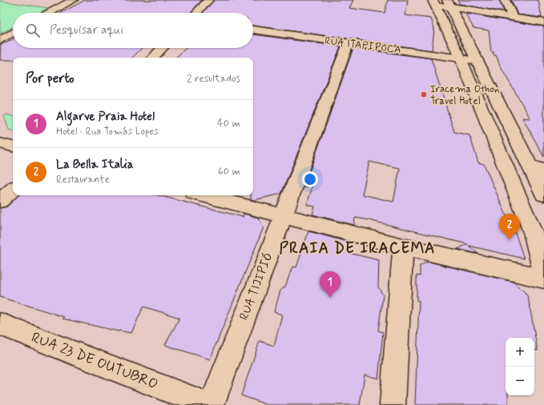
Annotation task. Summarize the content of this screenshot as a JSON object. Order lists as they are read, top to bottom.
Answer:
{
  "streets": {
    "street": ["RUA ITAPIPOCA", "RUA TIJIPIÓ", "RUA 23 DE OUTUBRO"]
  },
  "crossings": [
    ["RUA ITAPIPOCA", "RUA TIJIPIÓ"]
  ],
  "districts": ["PRAIA DE IRACEMA"],
  "places": ["Iracema Othon Travel Hotel"],
  "page": {
    "search": "Pesquisar aqui",
    "heading": ["Por perto", "2 resultados"],
    "list": [
      {
        "mark": "1",
        "name": "Algarve Praia Hotel",
        "note": "Hotel · Rua Tomás Lopes",
        "value": "40 m"
      },
      {
        "mark": "2",
        "name": "La Bella Italia",
        "note": "Restaurante",
        "value": "60 m"
      }
    ],
    "pins": ["2", "1"],
    "map_buttons": ["+", "−"]
  }
}
